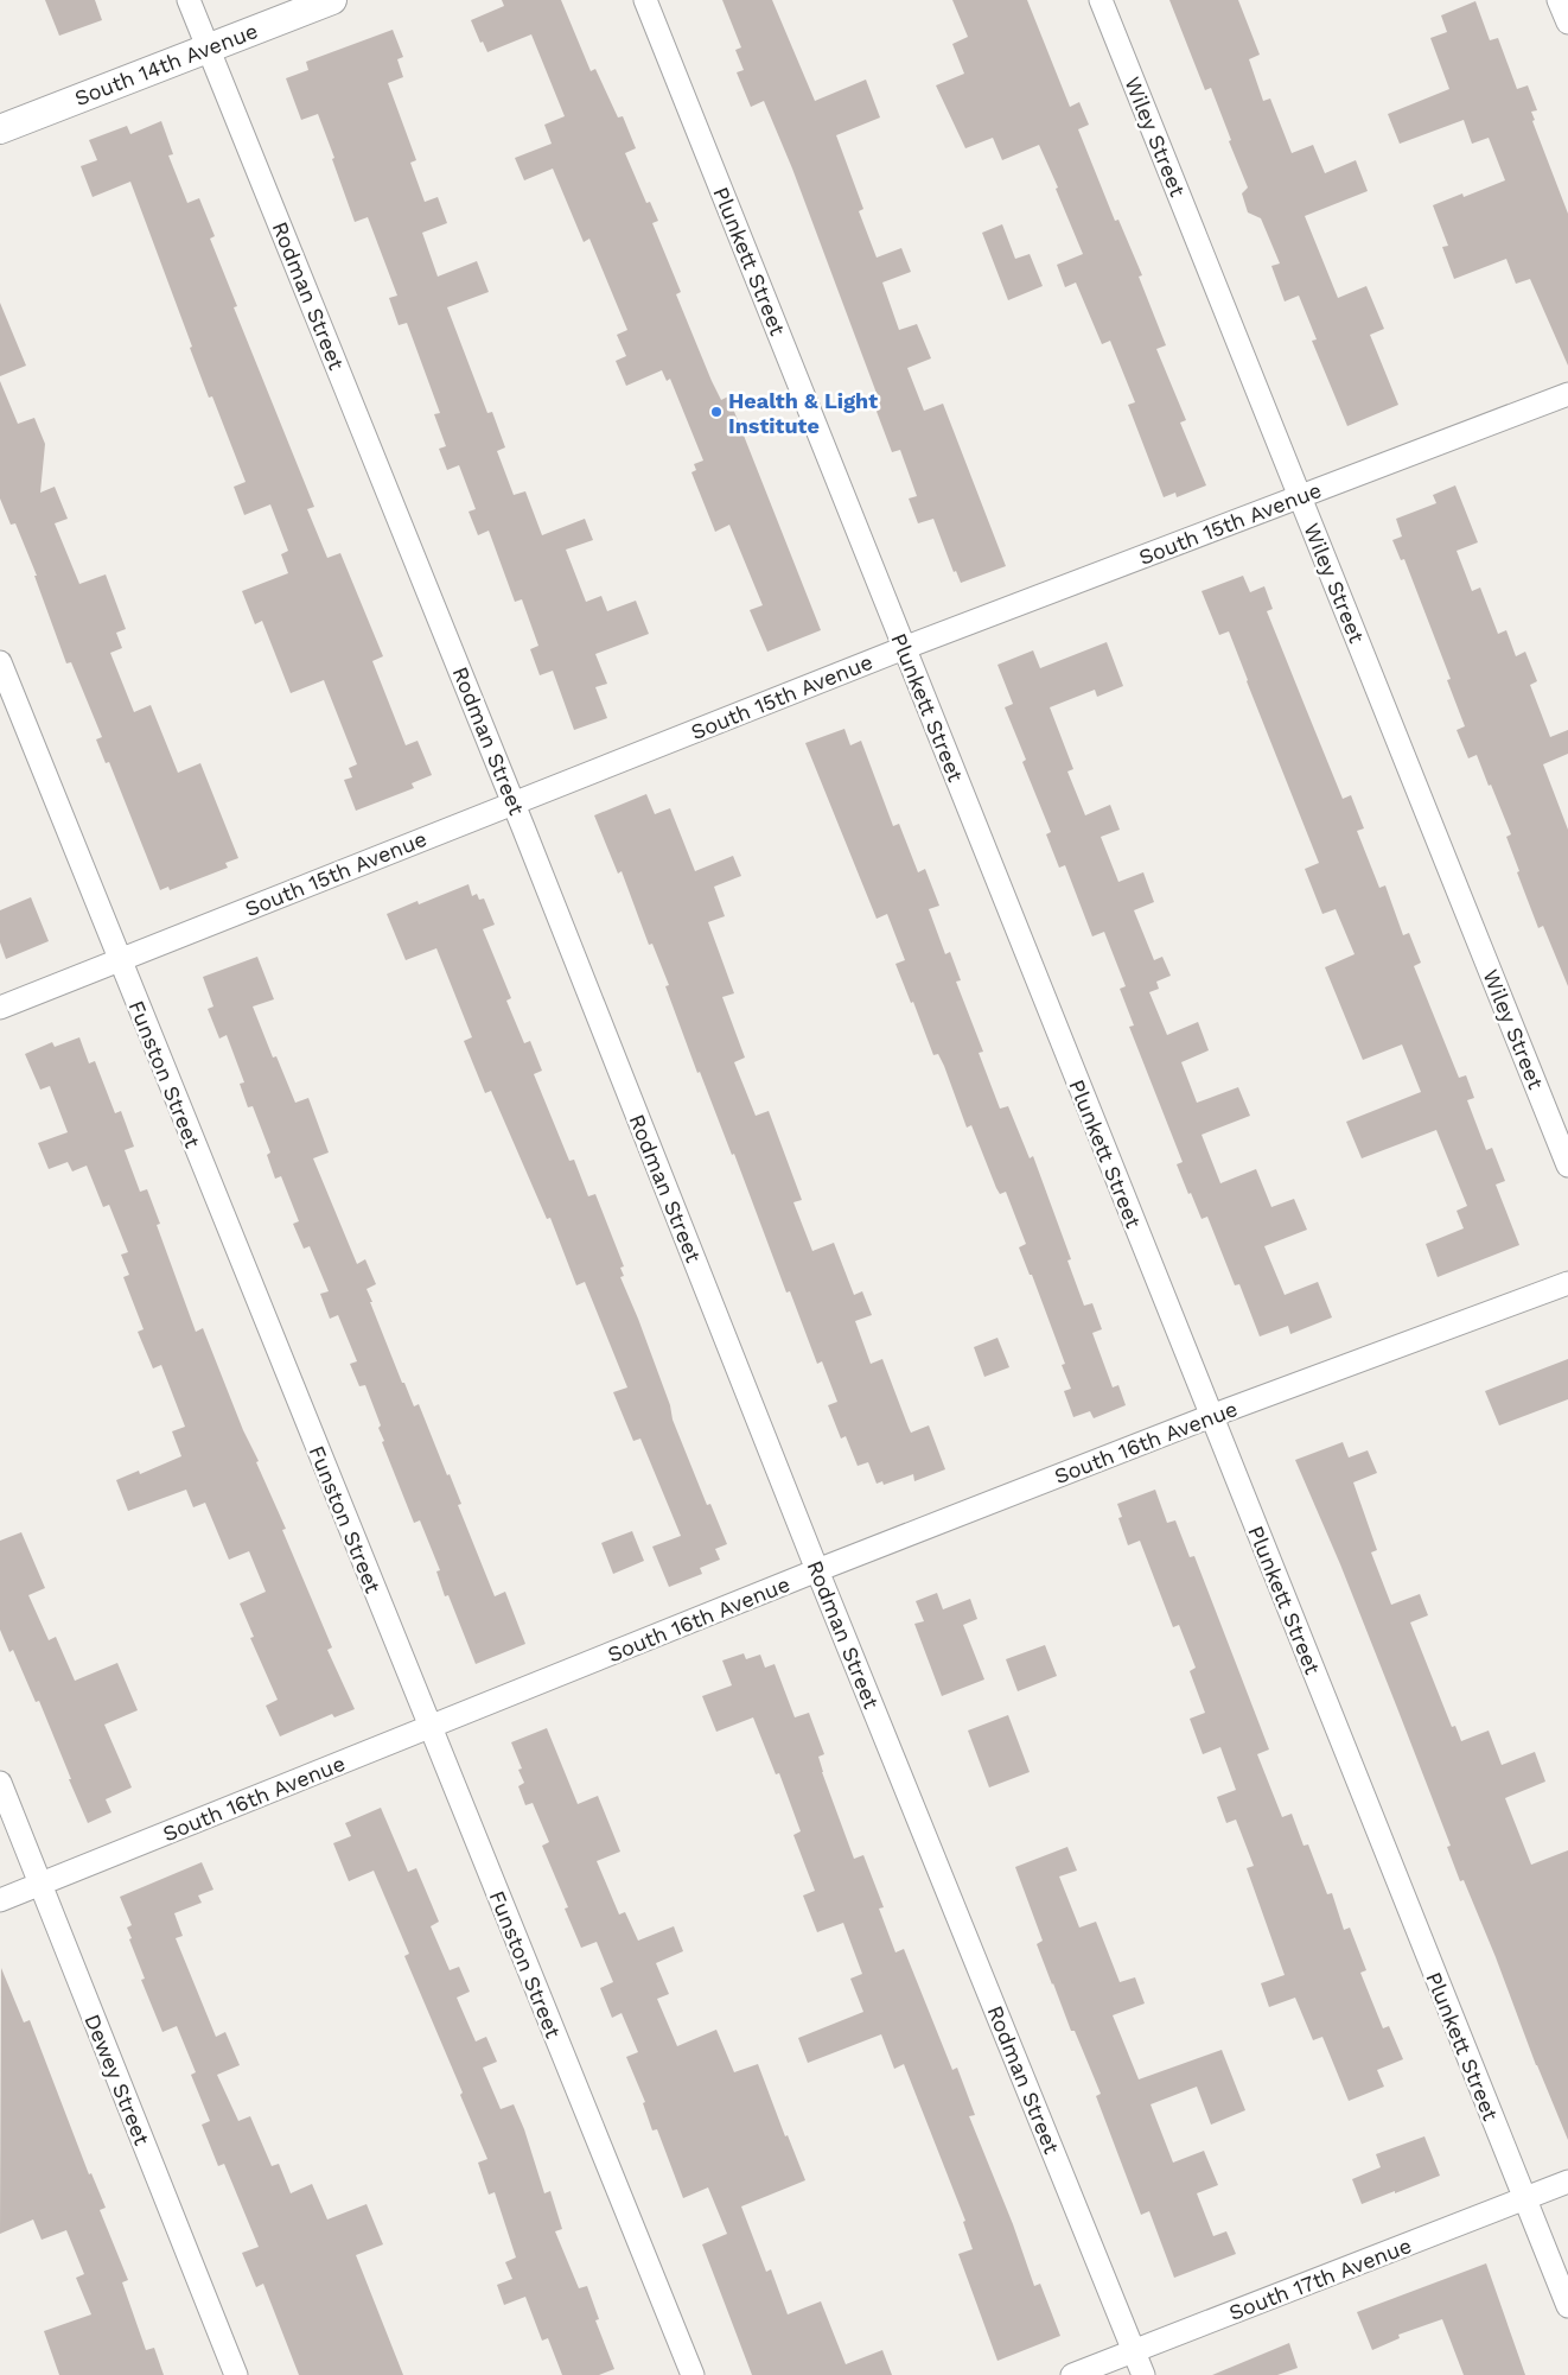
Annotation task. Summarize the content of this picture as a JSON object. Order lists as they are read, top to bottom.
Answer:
{
  "streets": {
    "street": [
      "South 14th Avenue",
      "Wiley Street",
      "Plunkett Street",
      "Rodman Street",
      "South 15th Avenue",
      "Funston Street",
      "South 16th Avenue",
      "Dewey Street",
      "South 17th Avenue"
    ]
  },
  "crossings": [
    ["South 14th Avenue", "Rodman Street"],
    ["Wiley Street", "South 15th Avenue"],
    ["Plunkett Street", "South 15th Avenue"],
    ["Plunkett Street", "South 16th Avenue"],
    ["Plunkett Street", "South 17th Avenue"],
    ["Rodman Street", "South 15th Avenue"],
    ["Rodman Street", "South 16th Avenue"],
    ["Rodman Street", "South 17th Avenue"],
    ["South 15th Avenue", "Funston Street"],
    ["Funston Street", "South 16th Avenue"],
    ["South 16th Avenue", "Dewey Street"]
  ],
  "places": ["Health & Light Institute"]
}
